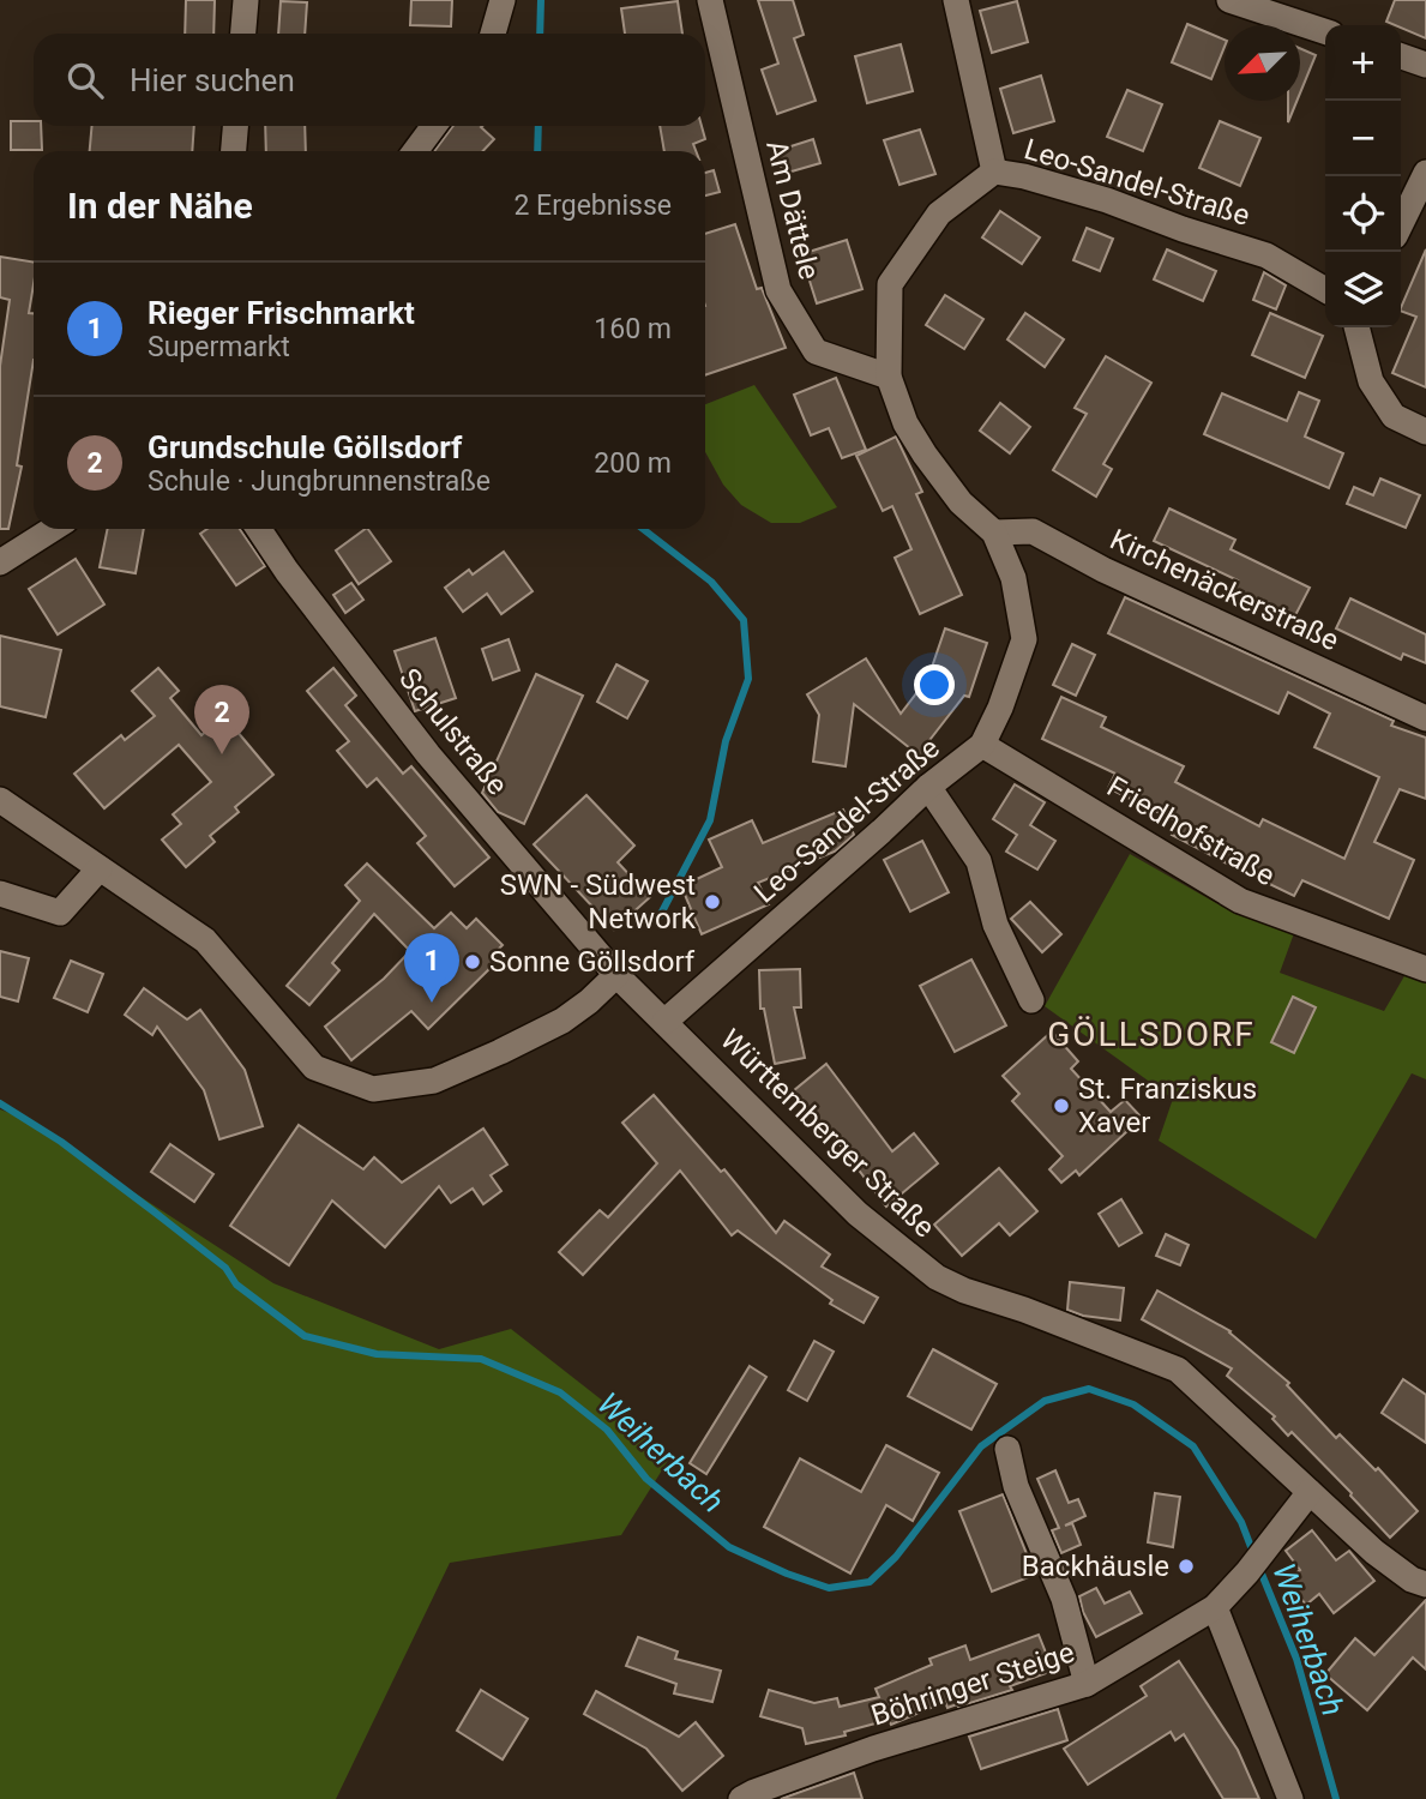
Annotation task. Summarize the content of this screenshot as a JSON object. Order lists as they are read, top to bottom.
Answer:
{
  "streets": {
    "street": [
      "Leo-Sandel-Straße",
      "Am Dättele",
      "Kirchenäckerstraße",
      "Schulstraße",
      "Friedhofstraße",
      "Württemberger Straße",
      "Böhringer Steige"
    ]
  },
  "crossings": [
    ["Leo-Sandel-Straße", "Am Dättele"],
    ["Leo-Sandel-Straße", "Kirchenäckerstraße"],
    ["Leo-Sandel-Straße", "Friedhofstraße"],
    ["Leo-Sandel-Straße", "Württemberger Straße"],
    ["Schulstraße", "Württemberger Straße"],
    ["Württemberger Straße", "Böhringer Steige"]
  ],
  "districts": ["GÖLLSDORF"],
  "water": ["Weiherbach"],
  "places": [
    "SWN - Südwest Network",
    "Sonne Göllsdorf",
    "St. Franziskus Xaver",
    "Backhäusle"
  ],
  "north": "bottom left",
  "page": {
    "map_buttons": ["+", "−"],
    "search": "Hier suchen",
    "heading": ["In der Nähe", "2 Ergebnisse"],
    "list": [
      {
        "mark": "1",
        "name": "Rieger Frischmarkt",
        "note": "Supermarkt",
        "value": "160 m"
      },
      {
        "mark": "2",
        "name": "Grundschule Göllsdorf",
        "note": "Schule · Jungbrunnenstraße",
        "value": "200 m"
      }
    ],
    "pins": ["2", "1"]
  }
}
